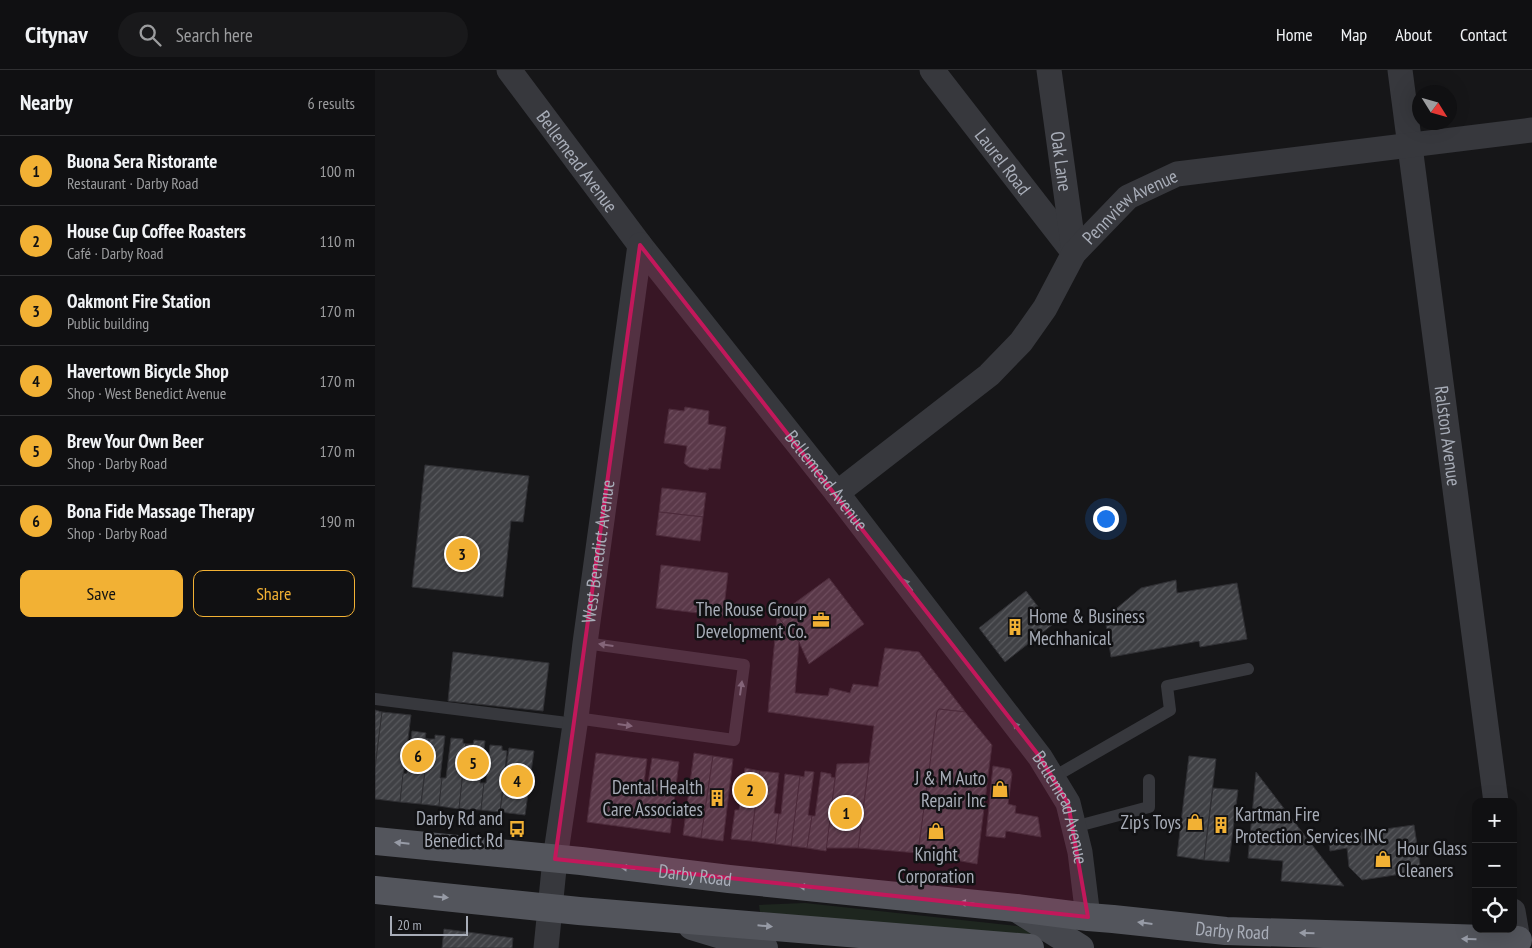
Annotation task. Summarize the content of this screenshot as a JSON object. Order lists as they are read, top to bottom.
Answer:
{
  "streets": {
    "main road": ["Darby Road"],
    "street": [
      "Bellemead Avenue",
      "Laurel Road",
      "Oak Lane",
      "Pennview Avenue",
      "Ralston Avenue",
      "West Benedict Avenue"
    ]
  },
  "crossings": [
    ["Bellemead Avenue", "Pennview Avenue"],
    ["Bellemead Avenue", "West Benedict Avenue"],
    ["Bellemead Avenue", "Darby Road"],
    ["Laurel Road", "Oak Lane"],
    ["Laurel Road", "Pennview Avenue"],
    ["Oak Lane", "Pennview Avenue"],
    ["Pennview Avenue", "Ralston Avenue"],
    ["West Benedict Avenue", "Darby Road"]
  ],
  "places": {
    "office": ["The Rouse Group Development Co."],
    "building": ["Home & Business Mechhanical", "Dental Health Care Associates", "Kartman Fire Protection Services INC"],
    "shop": [
      "J & M Auto Repair Inc",
      "Zip's Toys",
      "Knight Corporation",
      "Hour Glass Cleaners"
    ],
    "bus stop": ["Darby Rd and Benedict Rd"]
  },
  "scale_bar": "20 m",
  "north": "bottom right",
  "page": {
    "header": "Citynav",
    "search": "Search here",
    "nav": [
      "Home",
      "Map",
      "About",
      "Contact"
    ],
    "heading": ["Nearby", "6 results"],
    "list": [
      {
        "mark": "1",
        "name": "Buona Sera Ristorante",
        "note": "Restaurant · Darby Road",
        "value": "100 m"
      },
      {
        "mark": "2",
        "name": "House Cup Coffee Roasters",
        "note": "Café · Darby Road",
        "value": "110 m"
      },
      {
        "mark": "3",
        "name": "Oakmont Fire Station",
        "note": "Public building",
        "value": "170 m"
      },
      {
        "mark": "4",
        "name": "Havertown Bicycle Shop",
        "note": "Shop · West Benedict Avenue",
        "value": "170 m"
      },
      {
        "mark": "5",
        "name": "Brew Your Own Beer",
        "note": "Shop · Darby Road",
        "value": "170 m"
      },
      {
        "mark": "6",
        "name": "Bona Fide Massage Therapy",
        "note": "Shop · Darby Road",
        "value": "190 m"
      }
    ],
    "pins": [
      "3",
      "6",
      "5",
      "4",
      "2",
      "1"
    ],
    "buttons": ["Save", "Share"],
    "map_buttons": ["+", "−"],
    "scale": "20 m"
  }
}
